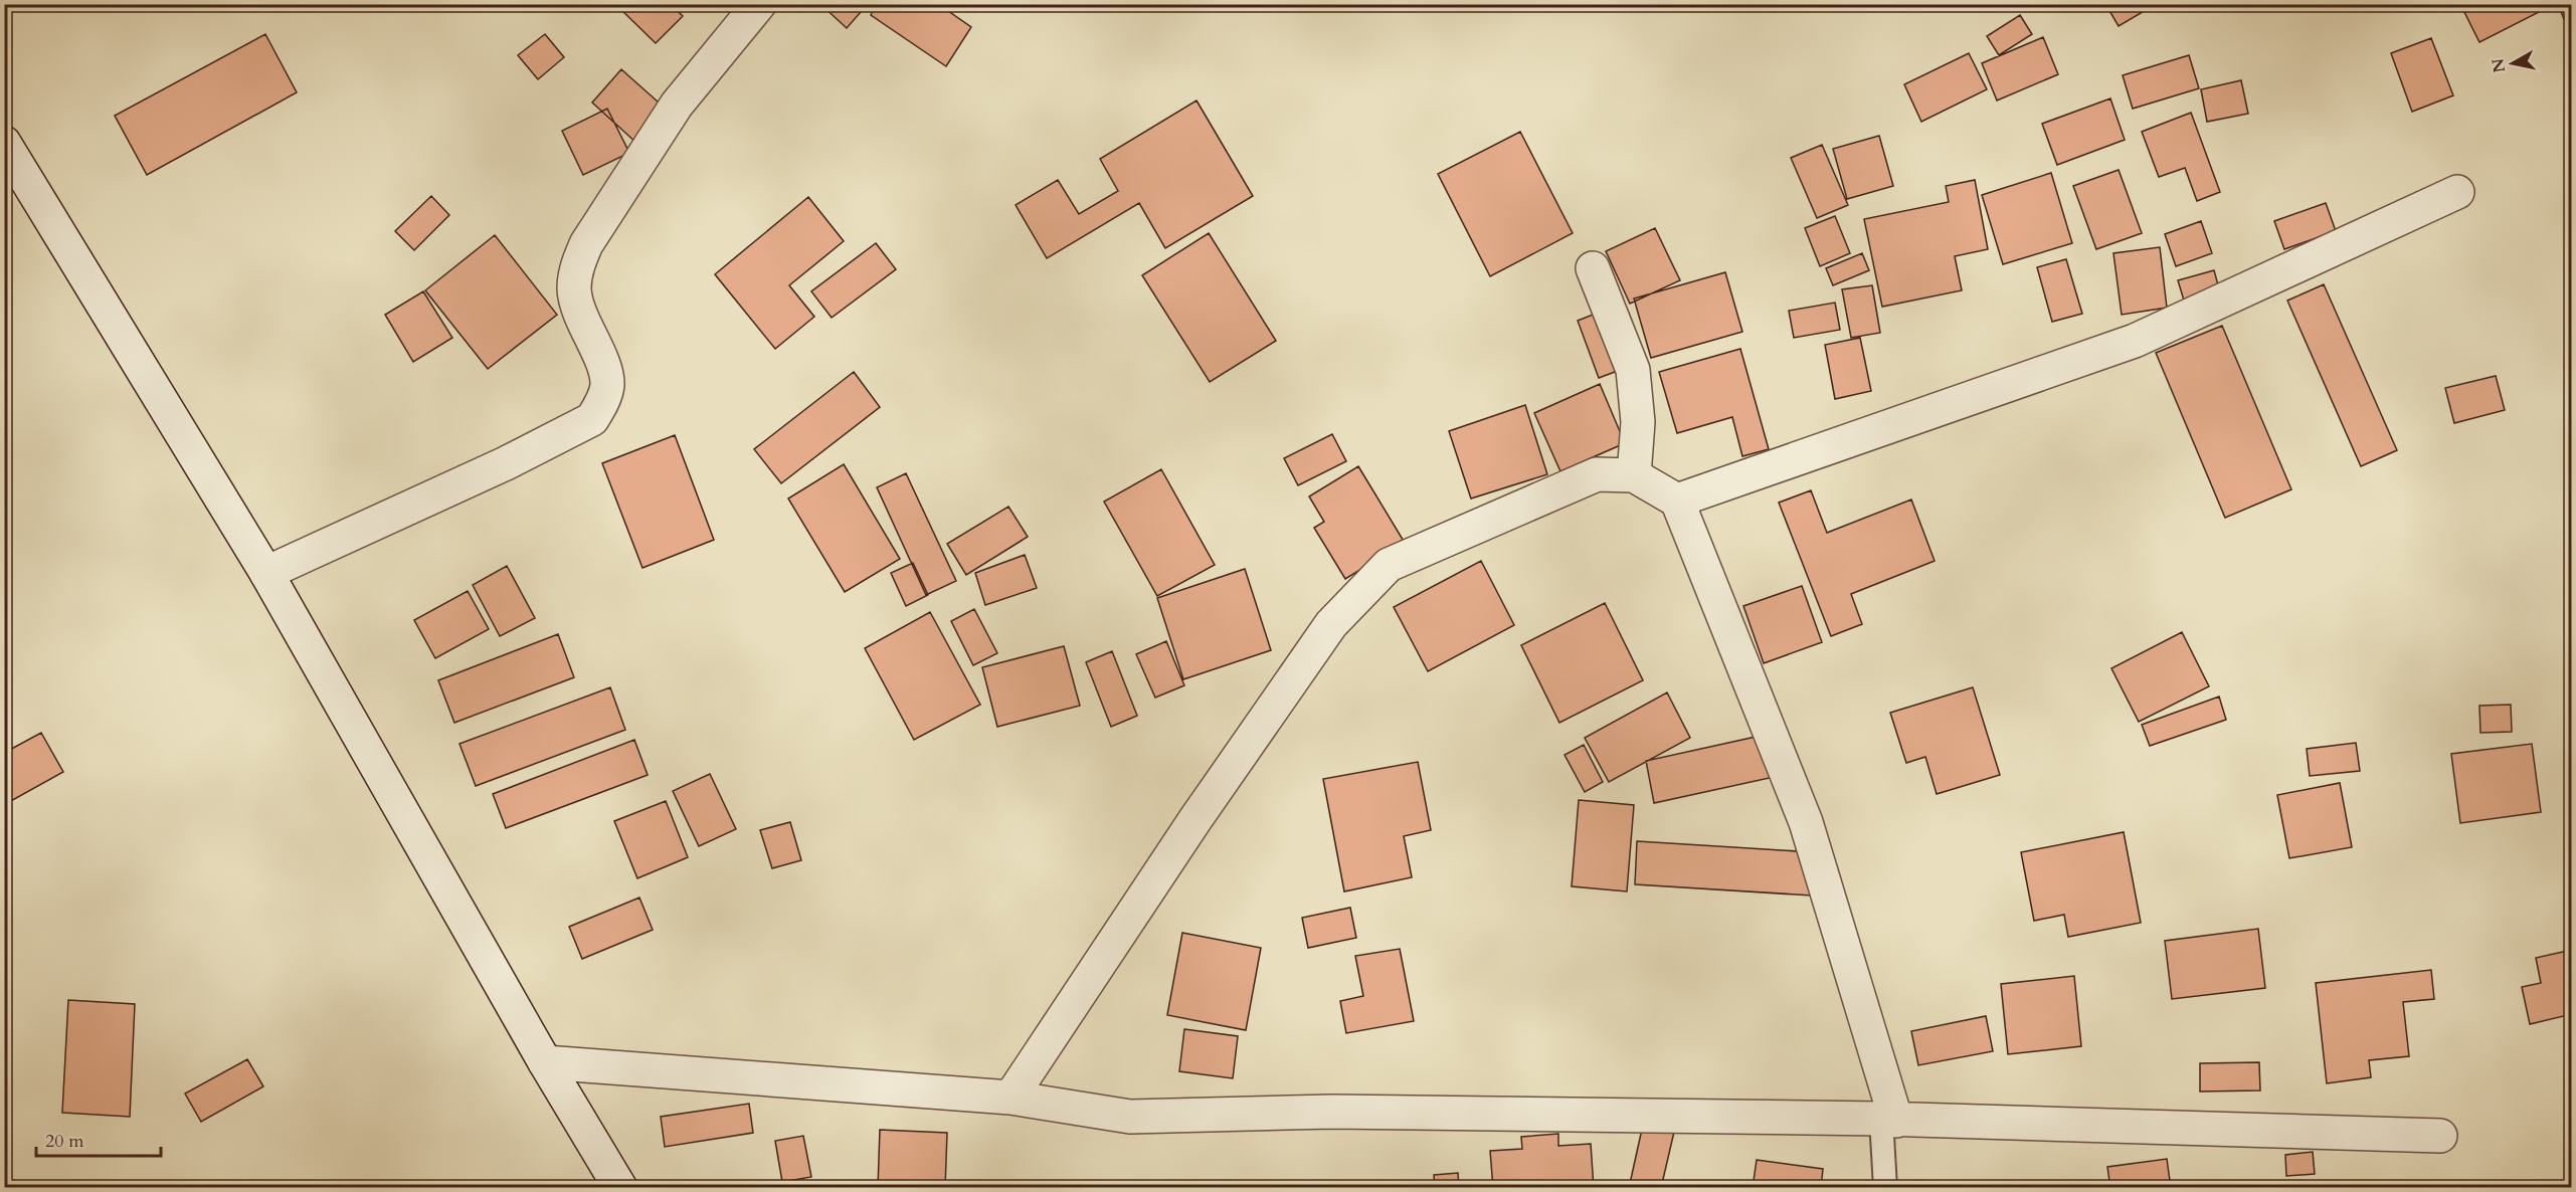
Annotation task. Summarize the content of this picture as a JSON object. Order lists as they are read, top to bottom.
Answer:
{
  "scale_bar": "20 m",
  "north": "left"
}
